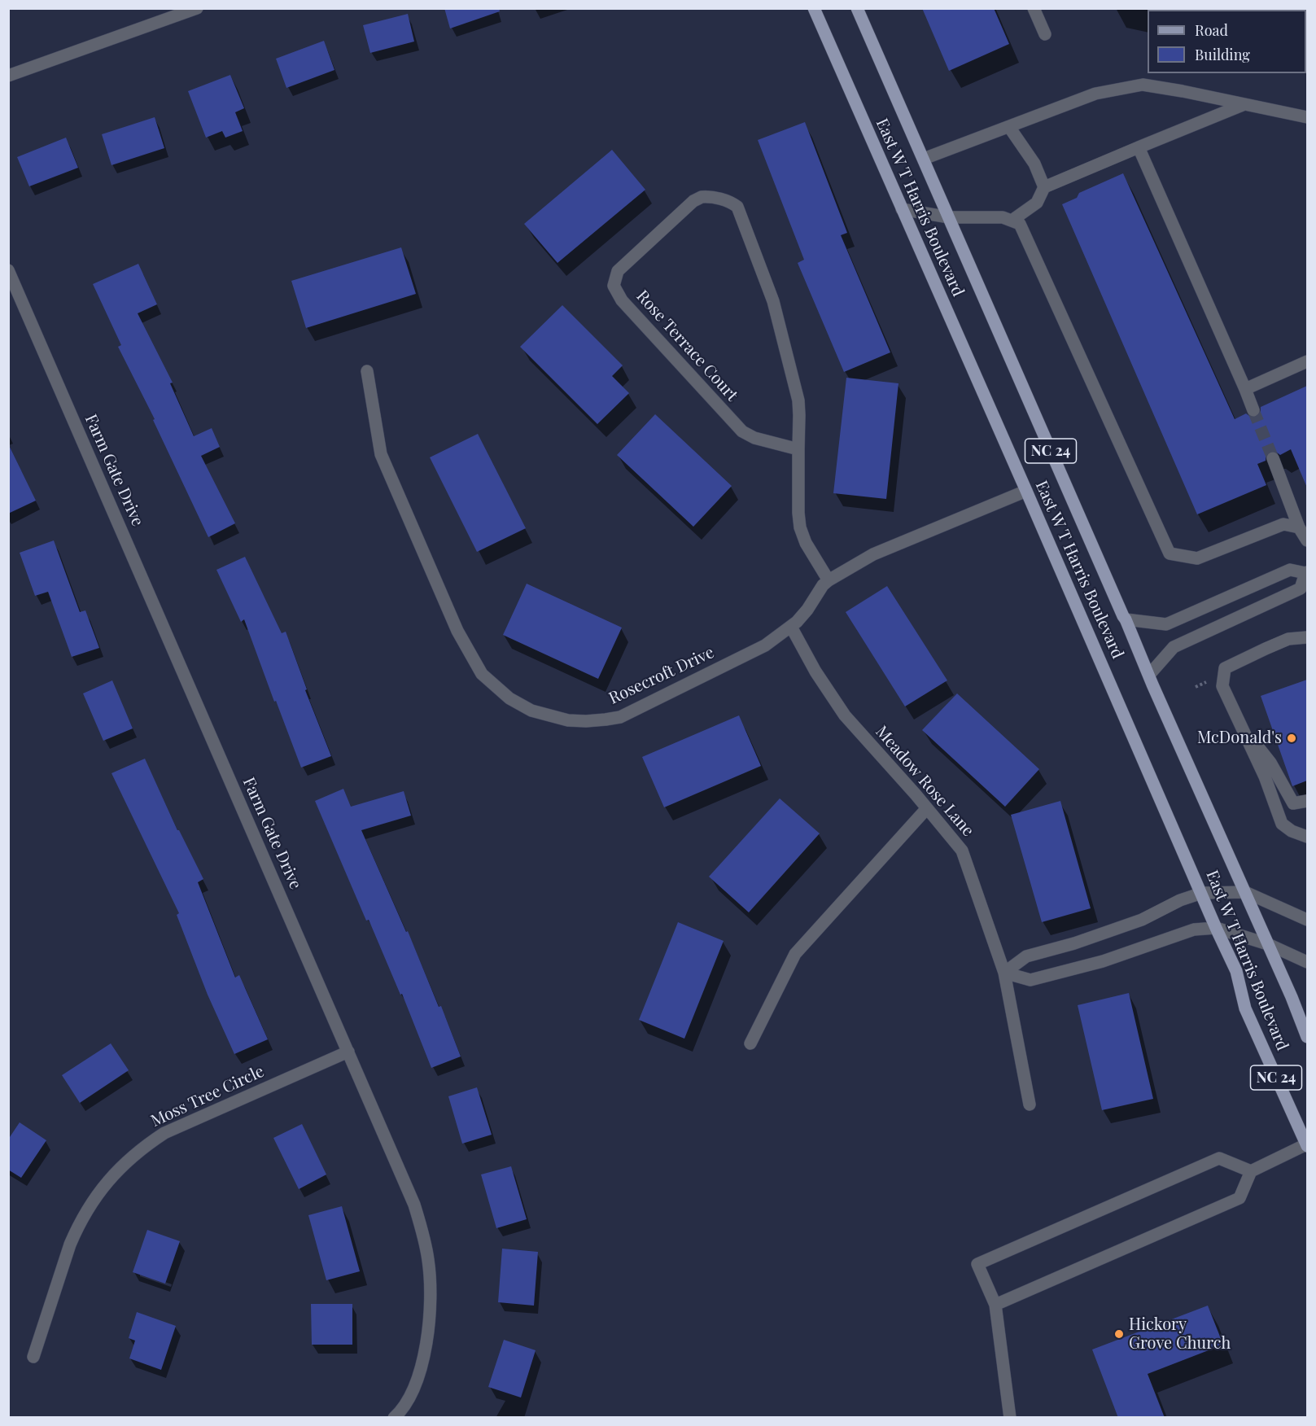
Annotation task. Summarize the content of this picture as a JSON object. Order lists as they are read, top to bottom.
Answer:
{
  "streets": {
    "main road": ["East W T Harris Boulevard", "NC 24"],
    "street": [
      "Rose Terrace Court",
      "Farm Gate Drive",
      "Rosecroft Drive",
      "Meadow Rose Lane",
      "Moss Tree Circle"
    ]
  },
  "crossings": [
    ["East W T Harris Boulevard", "Rosecroft Drive"],
    ["Rose Terrace Court", "Rosecroft Drive"],
    ["Farm Gate Drive", "Moss Tree Circle"],
    ["Rosecroft Drive", "Meadow Rose Lane"]
  ],
  "places": ["McDonald's", "Hickory Grove Church"],
  "legend": ["Road", "Building"]
}
